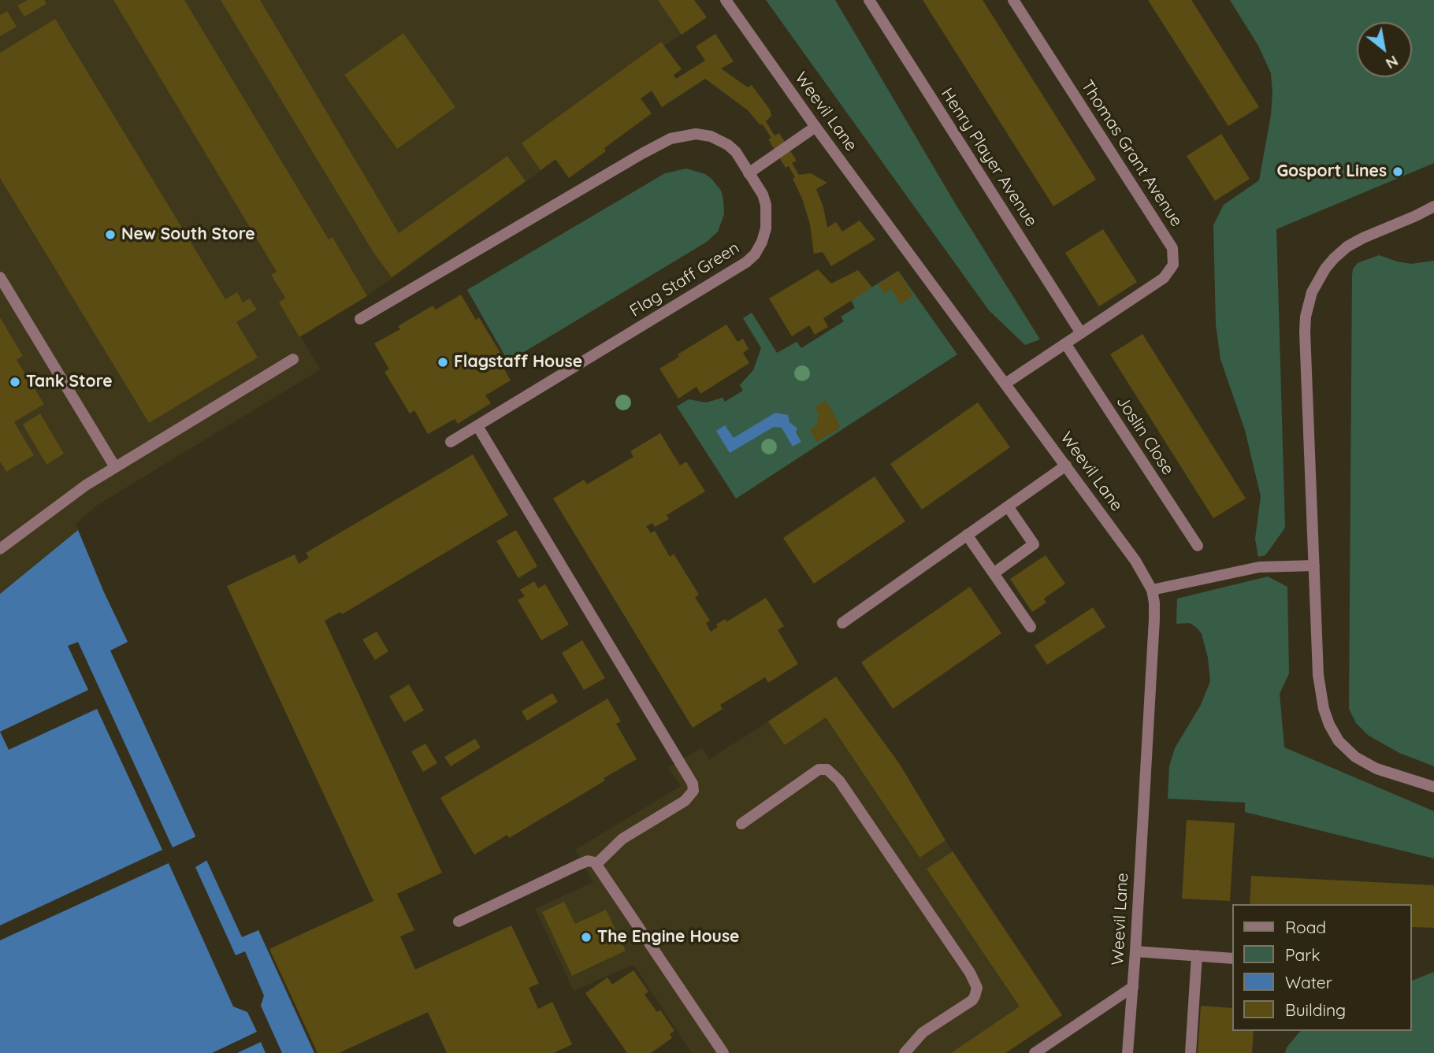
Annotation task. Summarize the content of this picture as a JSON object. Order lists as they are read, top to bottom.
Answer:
{
  "streets": {
    "street": [
      "Weevil Lane",
      "Thomas Grant Avenue",
      "Henry Player Avenue",
      "Flag Staff Green",
      "Joslin Close"
    ]
  },
  "crossings": [
    ["Weevil Lane", "Thomas Grant Avenue"],
    ["Thomas Grant Avenue", "Henry Player Avenue"],
    ["Thomas Grant Avenue", "Joslin Close"]
  ],
  "places": [
    "Gosport Lines",
    "New South Store",
    "Flagstaff House",
    "Tank Store",
    "The Engine House"
  ],
  "legend": [
    "Road",
    "Park",
    "Water",
    "Building"
  ],
  "north": "bottom right"
}
